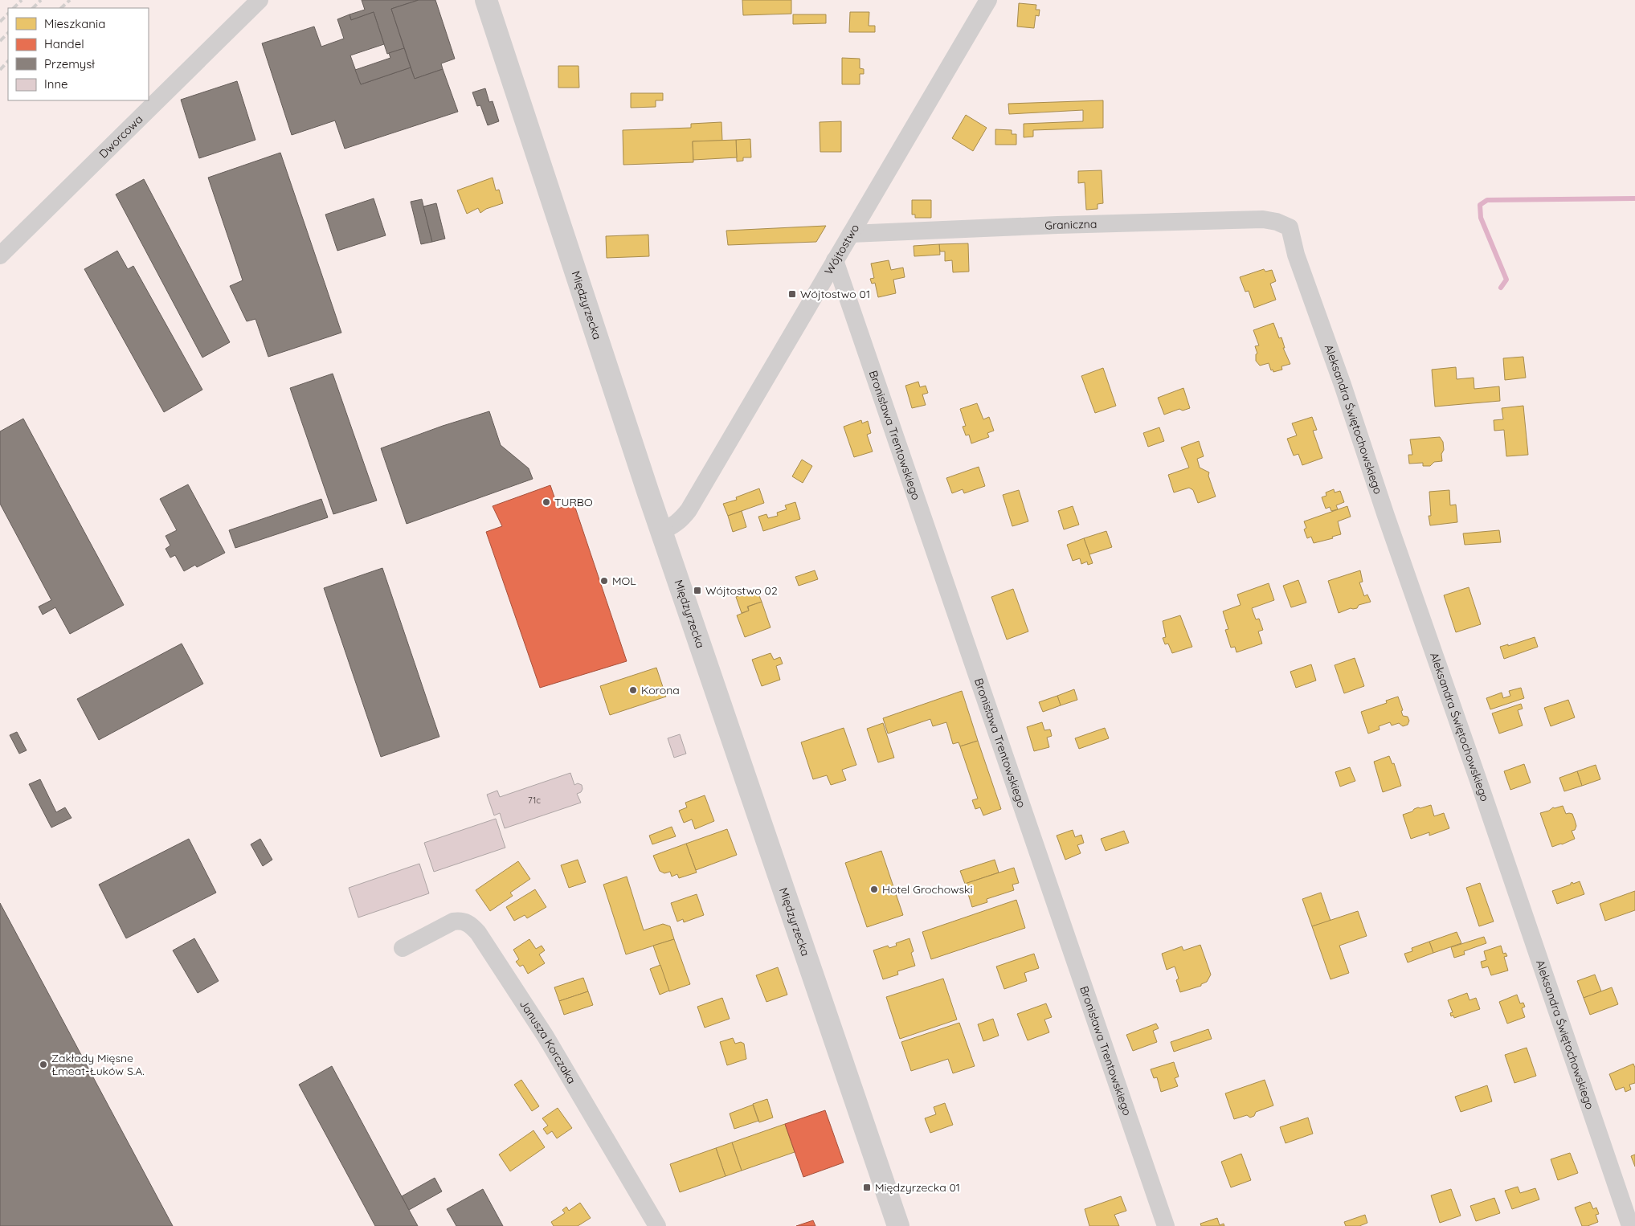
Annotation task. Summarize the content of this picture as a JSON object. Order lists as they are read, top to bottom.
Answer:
{
  "streets": {
    "main road": ["Międzyrzecka"],
    "street": [
      "Dworcowa",
      "Graniczna",
      "Wójtostwo",
      "Aleksandra Świętochowskiego",
      "Bronisława Trentowskiego",
      "Janusza Korczaka"
    ]
  },
  "crossings": [
    ["Graniczna", "Wójtostwo"],
    ["Graniczna", "Aleksandra Świętochowskiego"],
    ["Wójtostwo", "Międzyrzecka"],
    ["Wójtostwo", "Bronisława Trentowskiego"]
  ],
  "places": {
    "transit": ["Wójtostwo 01", "Wójtostwo 02", "Międzyrzecka 01"],
    "other": [
      "TURBO",
      "MOL",
      "Korona",
      "Hotel Grochowski",
      "Zakłady Mięsne Łmeat-Łuków S.A."
    ]
  },
  "house_numbers": ["71c"],
  "legend": [
    "Mieszkania",
    "Handel",
    "Przemysł",
    "Inne"
  ]
}
